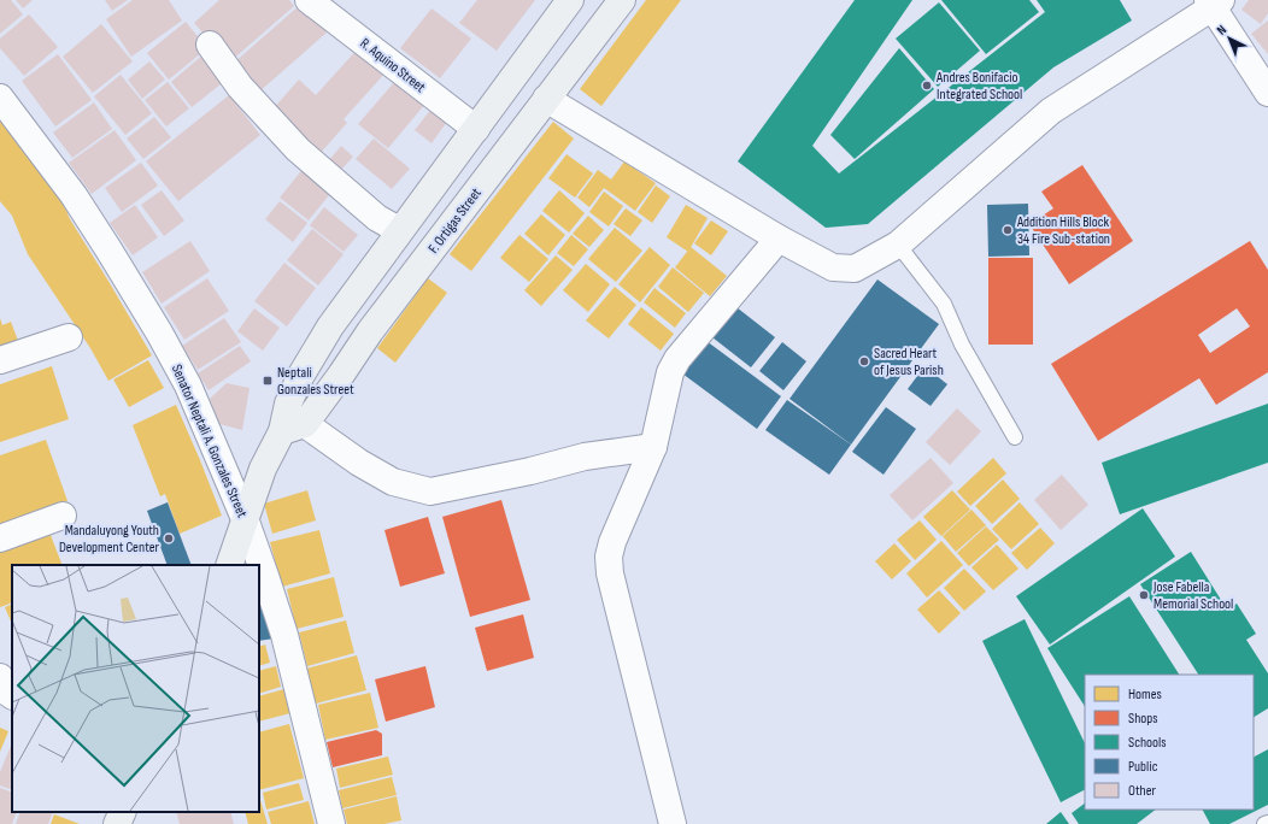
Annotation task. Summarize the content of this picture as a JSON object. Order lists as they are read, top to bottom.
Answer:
{
  "streets": {
    "street": ["R. Aquino Street", "F. Ortigas Street", "Senator Neptali A. Gonzales Street"]
  },
  "crossings": [
    ["R. Aquino Street", "F. Ortigas Street"],
    ["F. Ortigas Street", "Senator Neptali A. Gonzales Street"]
  ],
  "places": {
    "other": [
      "Andres Bonifacio Integrated School",
      "Addition Hills Block 34 Fire Sub-station",
      "Sacred Heart of Jesus Parish",
      "Mandaluyong Youth Development Center",
      "Jose Fabella Memorial School"
    ],
    "transit": ["Neptali Gonzales Street"]
  },
  "legend": [
    "Homes",
    "Shops",
    "Schools",
    "Public",
    "Other"
  ],
  "north": "top left"
}
